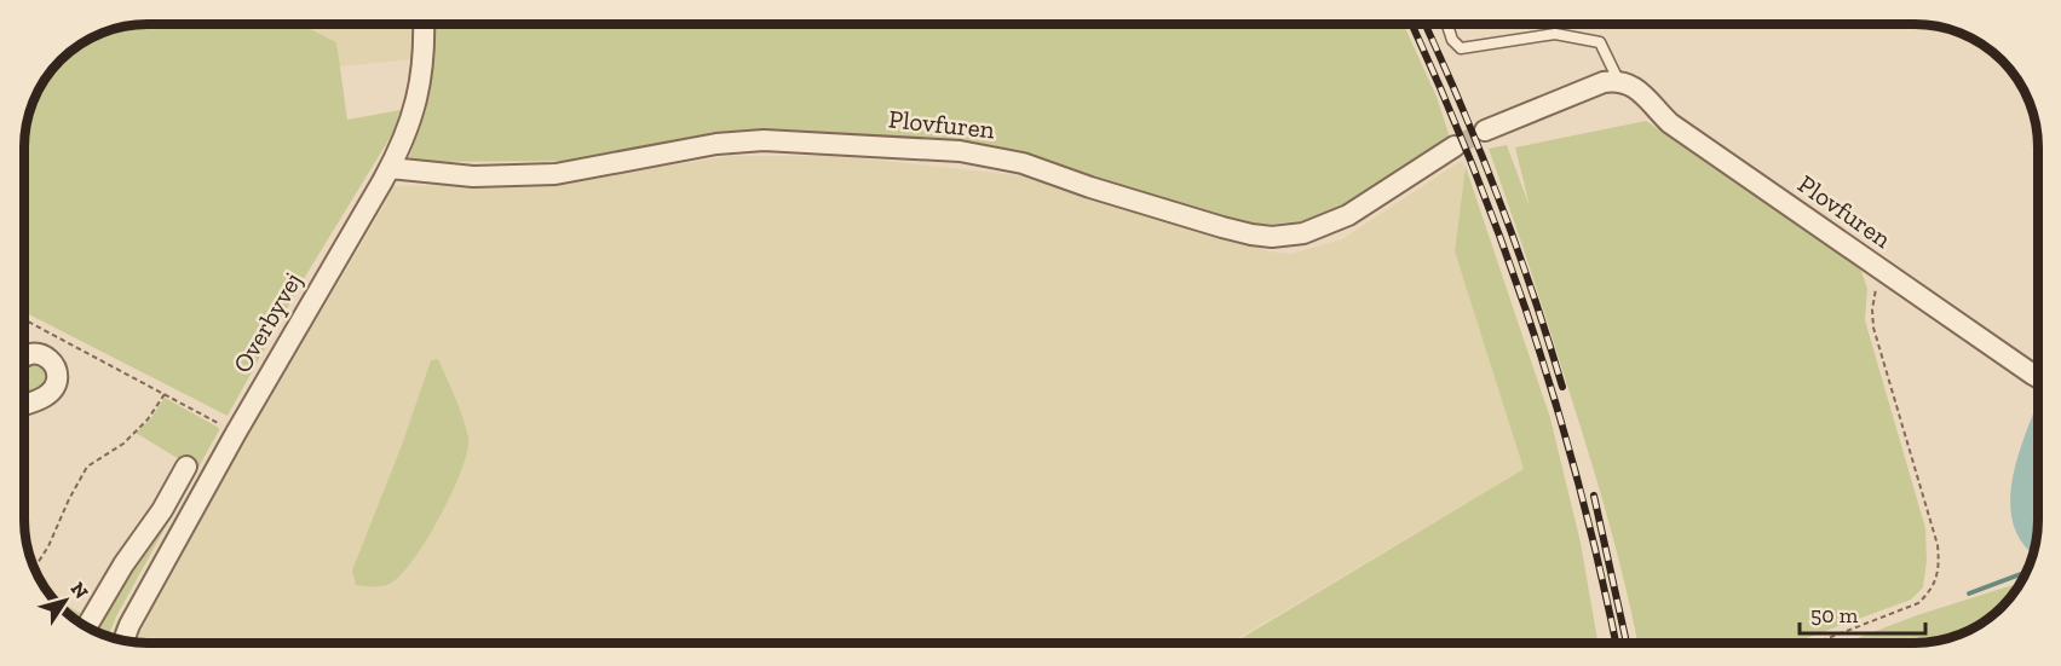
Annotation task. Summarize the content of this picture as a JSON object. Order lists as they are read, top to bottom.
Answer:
{
  "streets": {
    "street": ["Plovfuren", "Overbyvej"]
  },
  "crossings": [
    ["Plovfuren", "Overbyvej"]
  ],
  "scale_bar": "50 m",
  "north": "top right"
}
